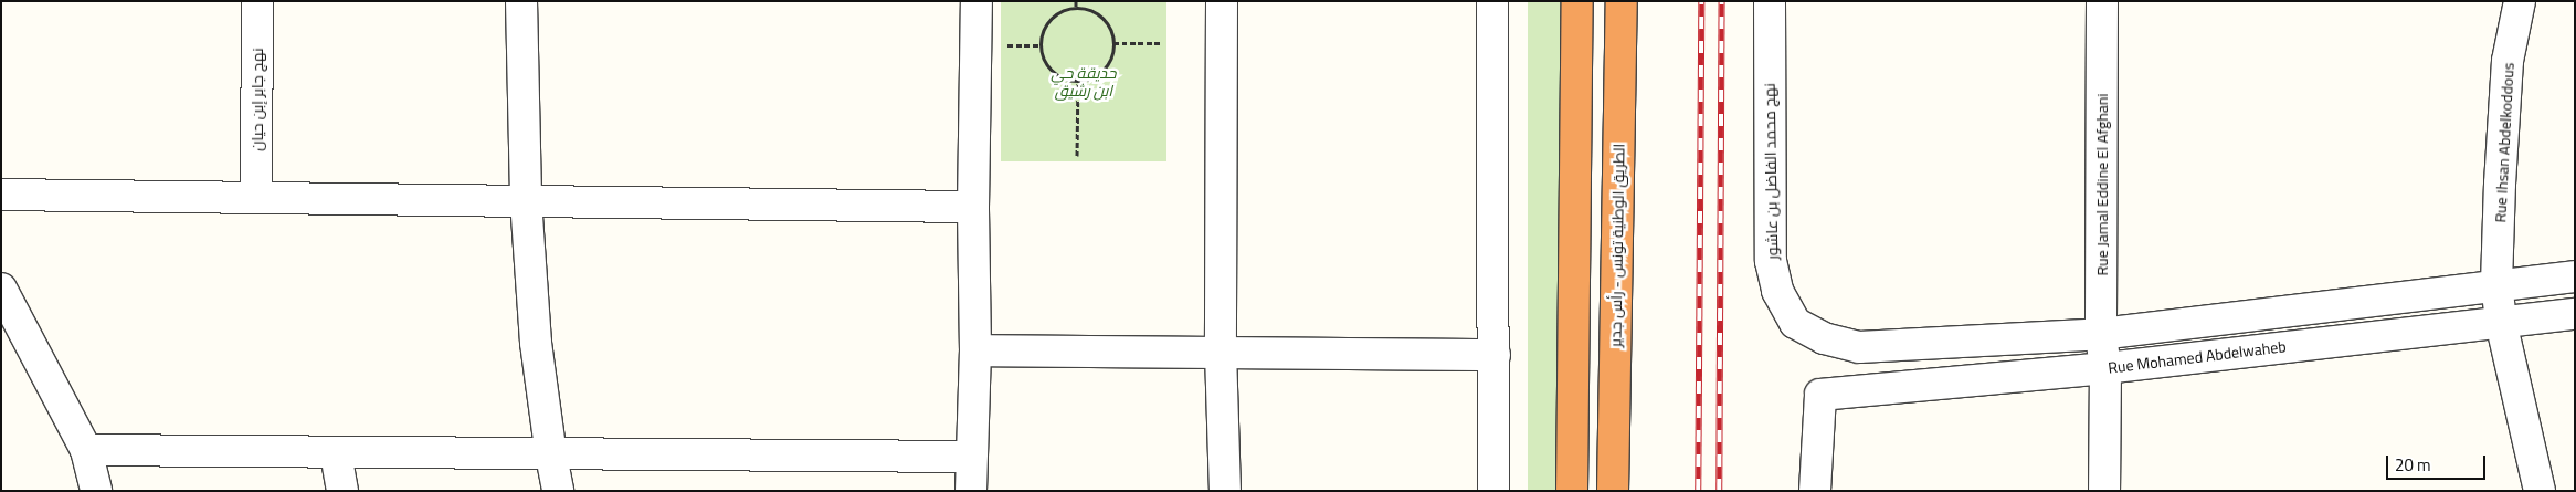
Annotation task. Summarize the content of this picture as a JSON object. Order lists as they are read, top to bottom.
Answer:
{
  "streets": {
    "highway": ["الطريق الوطنية تونس - رأس جدير"],
    "street": [
      "نهج جابر إبن حيان",
      "Rue Ihsan Abdelkoddous",
      "نهج محمد الفاضل بن عاشور",
      "Rue Jamal Eddine El Afghani",
      "Rue Mohamed Abdelwaheb"
    ]
  },
  "crossings": [
    ["Rue Ihsan Abdelkoddous", "نهج محمد الفاضل بن عاشور"],
    ["Rue Ihsan Abdelkoddous", "Rue Mohamed Abdelwaheb"],
    ["نهج محمد الفاضل بن عاشور", "Rue Jamal Eddine El Afghani"],
    ["Rue Jamal Eddine El Afghani", "Rue Mohamed Abdelwaheb"]
  ],
  "parks": ["حديقة حي ابن رشيق"],
  "scale_bar": "20 m"
}
